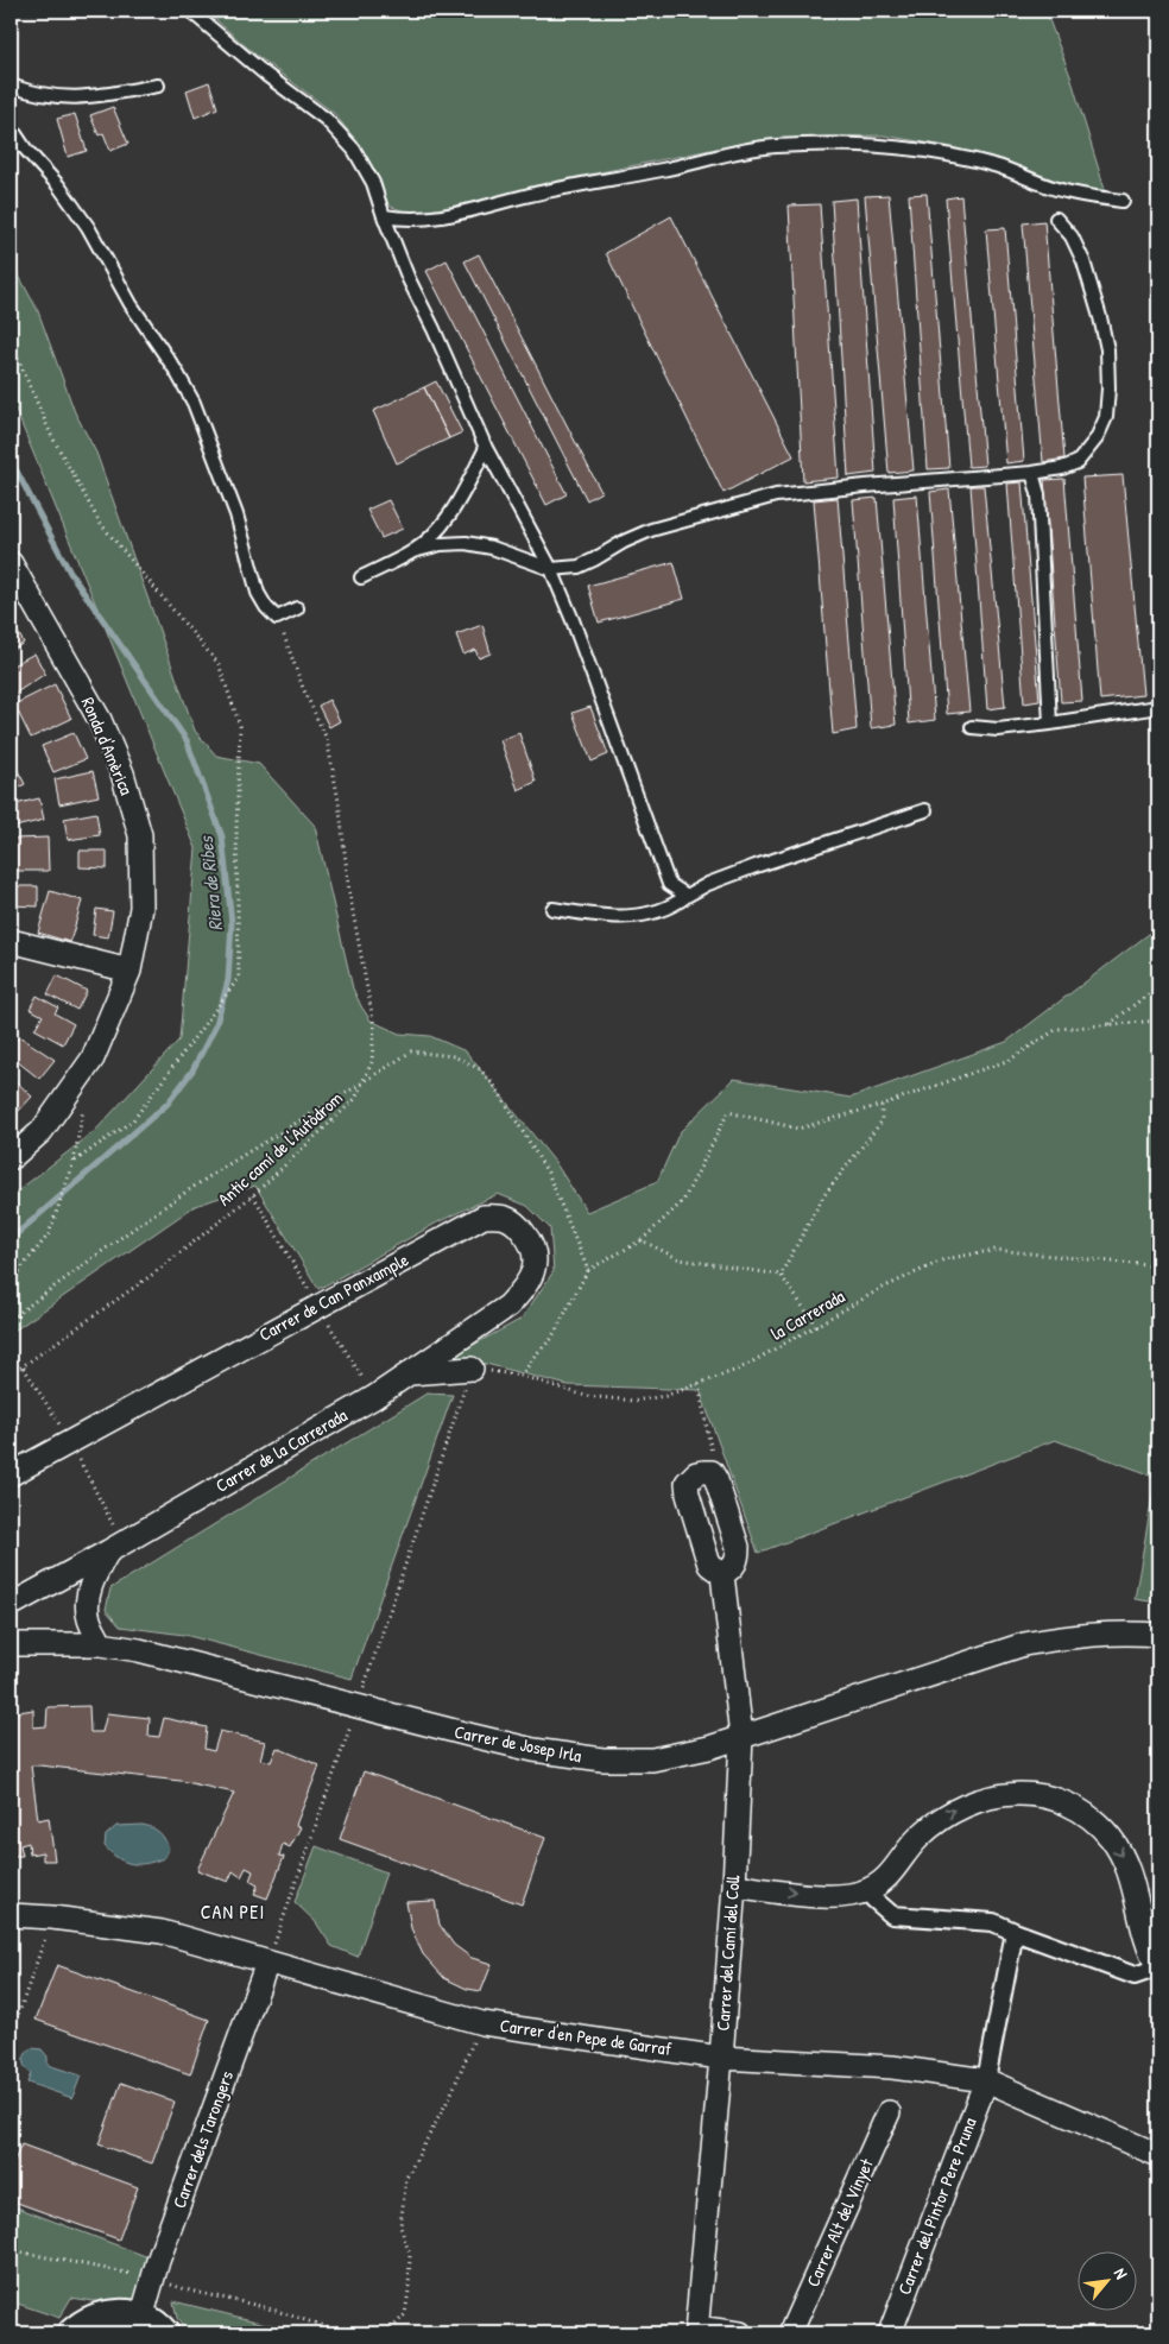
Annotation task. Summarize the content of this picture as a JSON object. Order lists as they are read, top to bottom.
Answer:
{
  "streets": {
    "street": [
      "Ronda d'Amèrica",
      "Carrer de Can Panxample",
      "Carrer de la Carrerada",
      "Carrer de Josep Irla",
      "Carrer del Camí del Coll",
      "Carrer d'en Pepe de Garraf",
      "Carrer dels Tarongers",
      "Carrer del Pintor Pere Pruna",
      "Carrer Alt del Vinyet"
    ],
    "path": ["Antic camí de l'Autòdrom", "la Carrerada"]
  },
  "crossings": [
    ["Carrer de Can Panxample", "Carrer de la Carrerada"],
    ["Carrer de Josep Irla", "Carrer del Camí del Coll"],
    ["Carrer del Camí del Coll", "Carrer d'en Pepe de Garraf"],
    ["Carrer d'en Pepe de Garraf", "Carrer dels Tarongers"],
    ["Carrer d'en Pepe de Garraf", "Carrer del Pintor Pere Pruna"]
  ],
  "districts": ["CAN PEI"],
  "water": ["Riera de Ribes"],
  "north": "top right"
}
